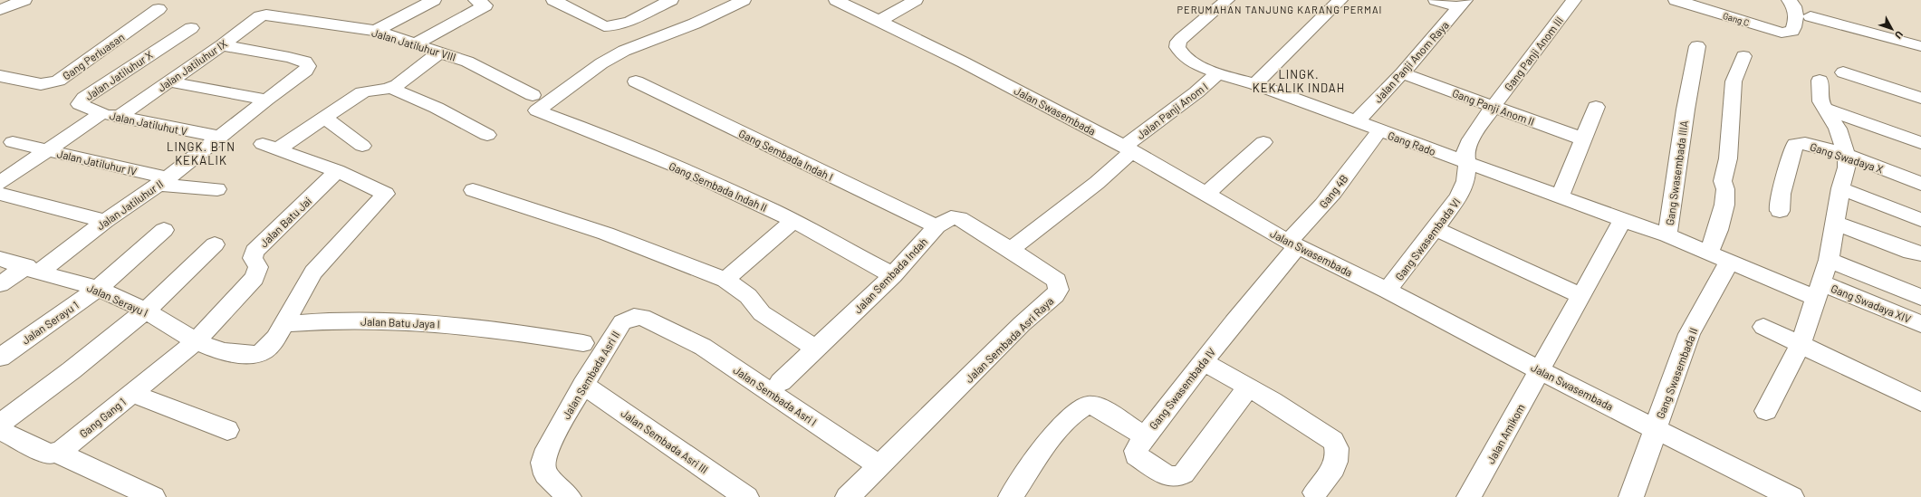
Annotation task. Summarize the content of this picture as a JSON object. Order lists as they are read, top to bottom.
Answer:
{
  "streets": {
    "street": [
      "Gang C",
      "Jalan Jatiluhur VIII",
      "Gang Panji Anom III",
      "Gang Perluasan",
      "Jalan Panji Anom Raya",
      "Jalan Jatiluhur IX",
      "Jalan Jatiluhur X",
      "Gang Panji Anom II",
      "Jalan Swasembada",
      "Jalan Panji Anom I",
      "Jalan Jatiluhut V",
      "Gang Rado",
      "Gang Sembada Indah I",
      "Gang Swadaya X",
      "Jalan Jatiluhur IV",
      "Gang Swasembada IIIA",
      "Gang Sembada Indah II",
      "Gang 4B",
      "Jalan Jatiluhur II",
      "Jalan Batu Jai",
      "Gang Swasembada VI",
      "Jalan Sembada Indah",
      "Jalan Serayu I",
      "Gang Swadaya XIV",
      "Jalan Serayu 1",
      "Jalan Batu Jaya I",
      "Jalan Sembada Asri Raya",
      "Gang Swasembada II",
      "Jalan Sembada Asri II",
      "Gang Swasembada IV",
      "Jalan Sembada Asri I",
      "Gang Gang 1",
      "Jalan Amikom",
      "Jalan Sembada Asri III"
    ]
  },
  "crossings": [
    ["Jalan Jatiluhur VIII", "Jalan Jatiluhur IX"],
    ["Jalan Jatiluhur VIII", "Gang Sembada Indah II"],
    ["Gang Panji Anom III", "Gang Panji Anom II"],
    ["Gang Panji Anom III", "Gang Swasembada VI"],
    ["Jalan Panji Anom Raya", "Gang Panji Anom II"],
    ["Jalan Panji Anom Raya", "Gang Rado"],
    ["Jalan Jatiluhur IX", "Jalan Jatiluhut V"],
    ["Jalan Jatiluhur IX", "Jalan Jatiluhur II"],
    ["Jalan Jatiluhur X", "Jalan Jatiluhut V"],
    ["Jalan Jatiluhur X", "Jalan Jatiluhur IV"],
    ["Gang Panji Anom II", "Gang Swasembada VI"],
    ["Jalan Swasembada", "Jalan Panji Anom I"],
    ["Jalan Swasembada", "Gang 4B"],
    ["Jalan Swasembada", "Gang Swasembada VI"],
    ["Jalan Swasembada", "Gang Swasembada II"],
    ["Jalan Swasembada", "Gang Swasembada IV"],
    ["Jalan Swasembada", "Jalan Amikom"],
    ["Jalan Panji Anom I", "Gang Rado"],
    ["Jalan Jatiluhut V", "Jalan Jatiluhur II"],
    ["Gang Rado", "Gang Swasembada IIIA"],
    ["Gang Rado", "Gang Swasembada VI"],
    ["Gang Sembada Indah I", "Jalan Sembada Indah"],
    ["Jalan Jatiluhur IV", "Jalan Jatiluhur II"],
    ["Gang Swasembada IIIA", "Gang Swadaya XIV"],
    ["Gang Sembada Indah II", "Jalan Sembada Indah"],
    ["Gang 4B", "Gang Swasembada IV"],
    ["Jalan Jatiluhur II", "Jalan Serayu I"],
    ["Jalan Batu Jai", "Jalan Serayu I"],
    ["Jalan Batu Jai", "Gang Gang 1"],
    ["Jalan Sembada Indah", "Jalan Sembada Asri Raya"],
    ["Jalan Serayu I", "Jalan Serayu 1"],
    ["Jalan Serayu I", "Jalan Batu Jaya I"],
    ["Jalan Serayu I", "Gang Gang 1"],
    ["Gang Swadaya XIV", "Gang Swasembada II"],
    ["Jalan Sembada Asri Raya", "Jalan Sembada Asri I"],
    ["Jalan Sembada Asri II", "Jalan Sembada Asri I"],
    ["Jalan Sembada Asri II", "Jalan Sembada Asri III"]
  ],
  "districts": ["PERUMAHAN TANJUNG KARANG PERMAI", "LINGK. KEKALIK INDAH", "LINGK. BTN KEKALIK"],
  "north": "bottom right"
}
